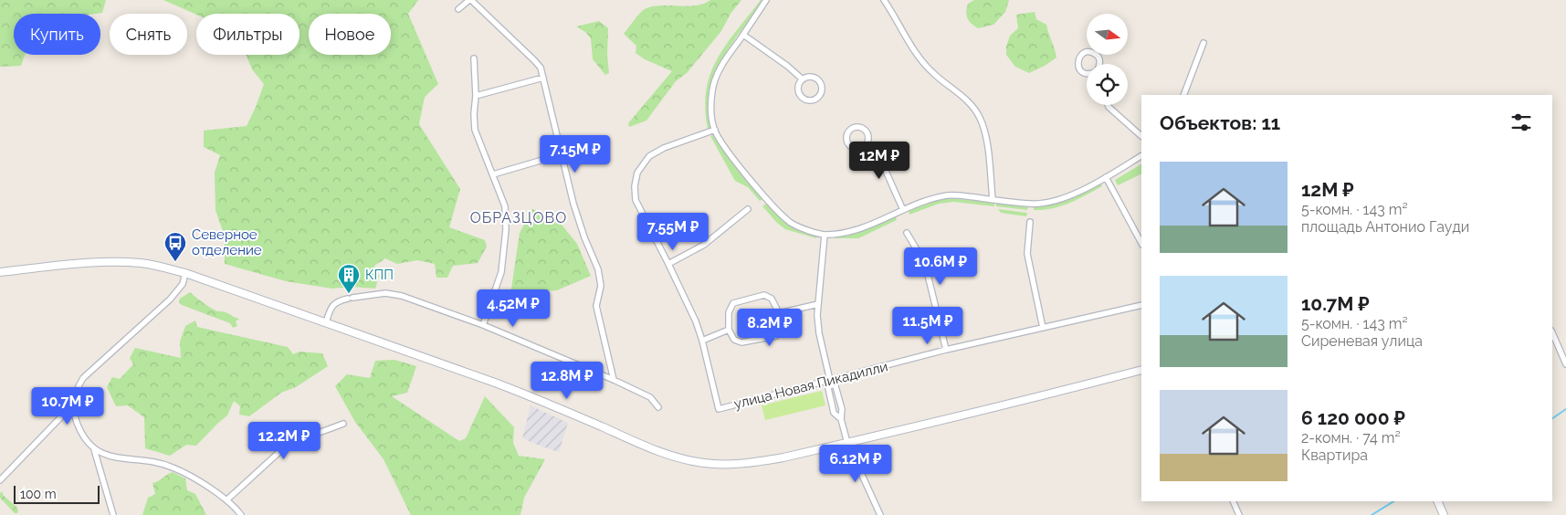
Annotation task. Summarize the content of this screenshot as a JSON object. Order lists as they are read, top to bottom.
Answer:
{
  "streets": {
    "street": ["улица Новая Пикадилли"]
  },
  "districts": ["ОБРАЗЦОВО"],
  "places": {
    "bus stop": ["Северное отделение"],
    "building": ["КПП"]
  },
  "scale_bar": "100 m",
  "north": "right",
  "page": {
    "chip": [
      "Купить",
      "Снять",
      "Фильтры",
      "Новое"
    ],
    "heading": "Объектов: 11",
    "price": [
      "7.15M ₽",
      "12M ₽",
      "7.55M ₽",
      "10.6M ₽",
      "4.52M ₽",
      "11.5M ₽",
      "8.2M ₽",
      "12.8M ₽",
      "10.7M ₽",
      "12.2M ₽",
      "6.12M ₽"
    ],
    "list": [
      {
        "name": "12M ₽",
        "note": "5-комн. · 143 m² · площадь Антонио Гауди"
      },
      {
        "name": "10.7M ₽",
        "note": "5-комн. · 143 m² · Сиреневая улица"
      },
      {
        "name": "6 120 000 ₽",
        "note": "2-комн. · 74 m² · Квартира"
      }
    ],
    "scale": "100 m"
  }
}
